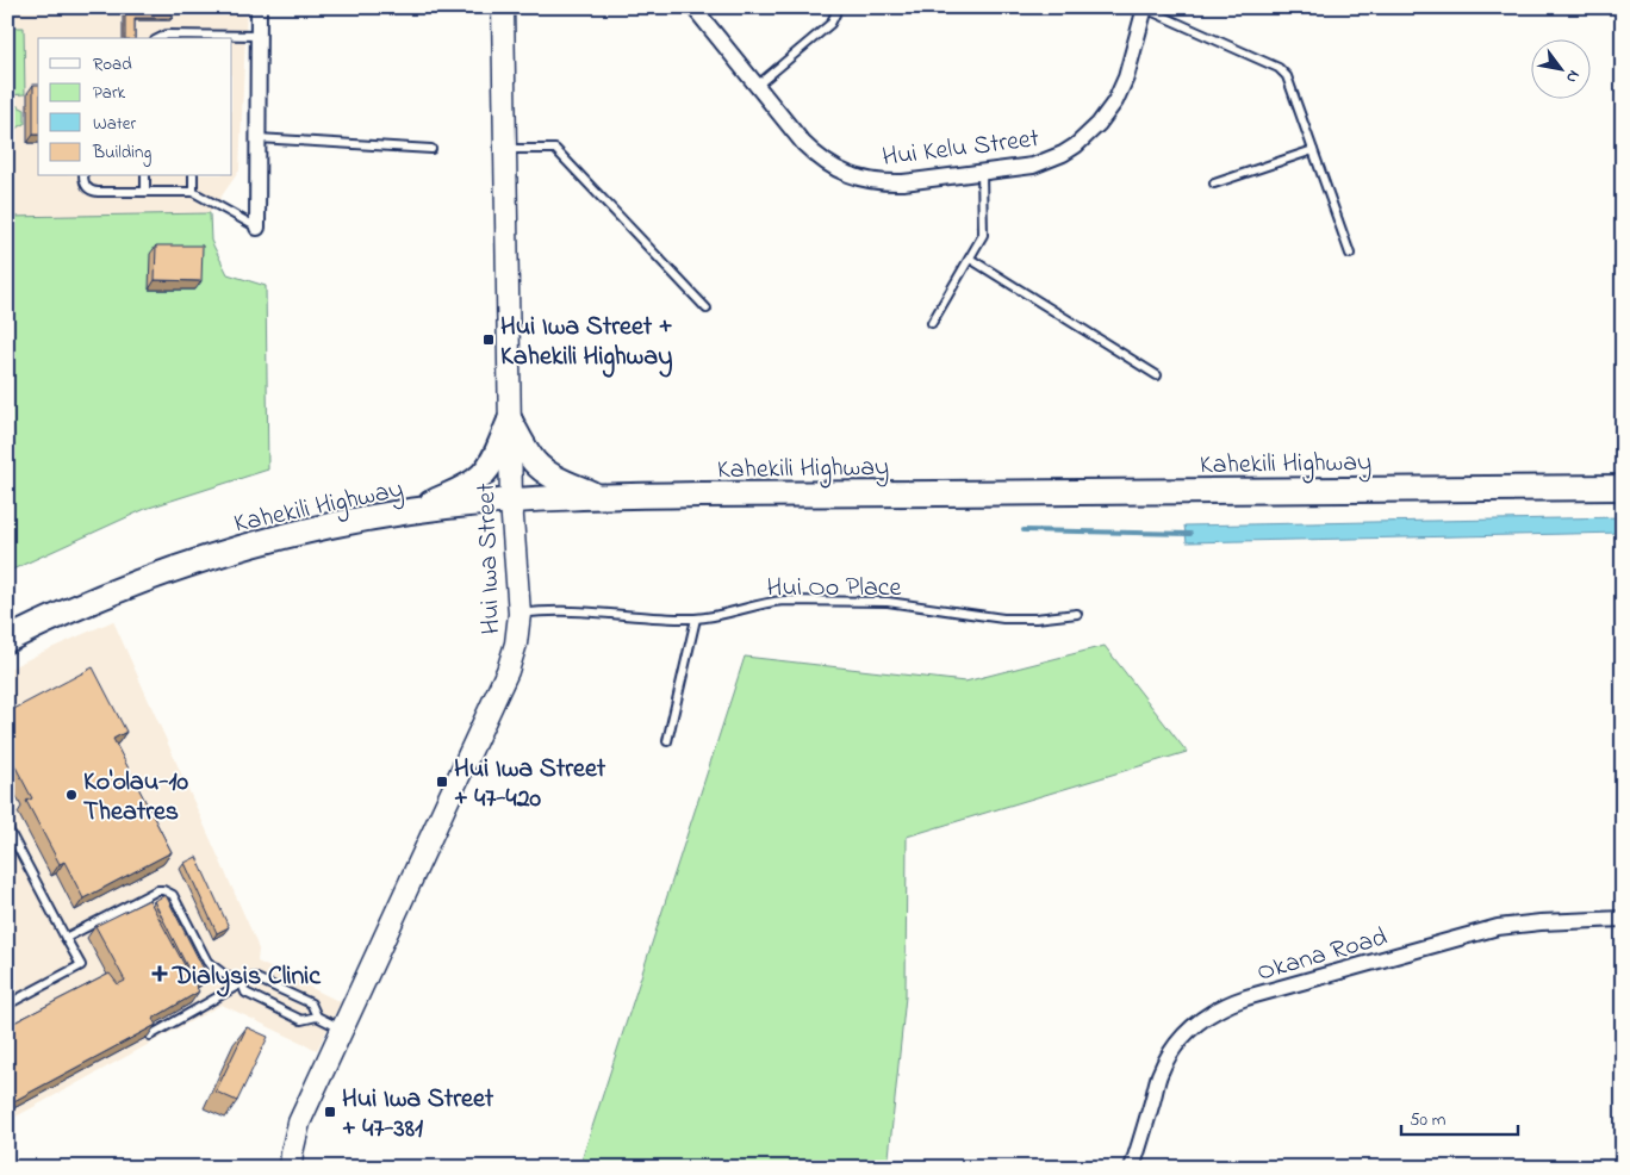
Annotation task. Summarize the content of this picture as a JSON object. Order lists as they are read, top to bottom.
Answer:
{
  "streets": {
    "main road": ["Kahekili Highway"],
    "street": ["Hui Kelu Street", "Hui Iwa Street", "Okana Road"],
    "lane": ["Hui Oo Place"]
  },
  "crossings": [
    ["Kahekili Highway", "Hui Iwa Street"],
    ["Hui Iwa Street", "Hui Oo Place"]
  ],
  "places": {
    "transit": ["Hui Iwa Street + Kahekili Highway", "Hui Iwa Street + 47-420", "Hui Iwa Street + 47-381"],
    "other": ["Ko'olau-10 Theatres"],
    "health": ["Dialysis Clinic"]
  },
  "legend": [
    "Road",
    "Park",
    "Water",
    "Building"
  ],
  "scale_bar": "50 m",
  "north": "bottom right"
}
